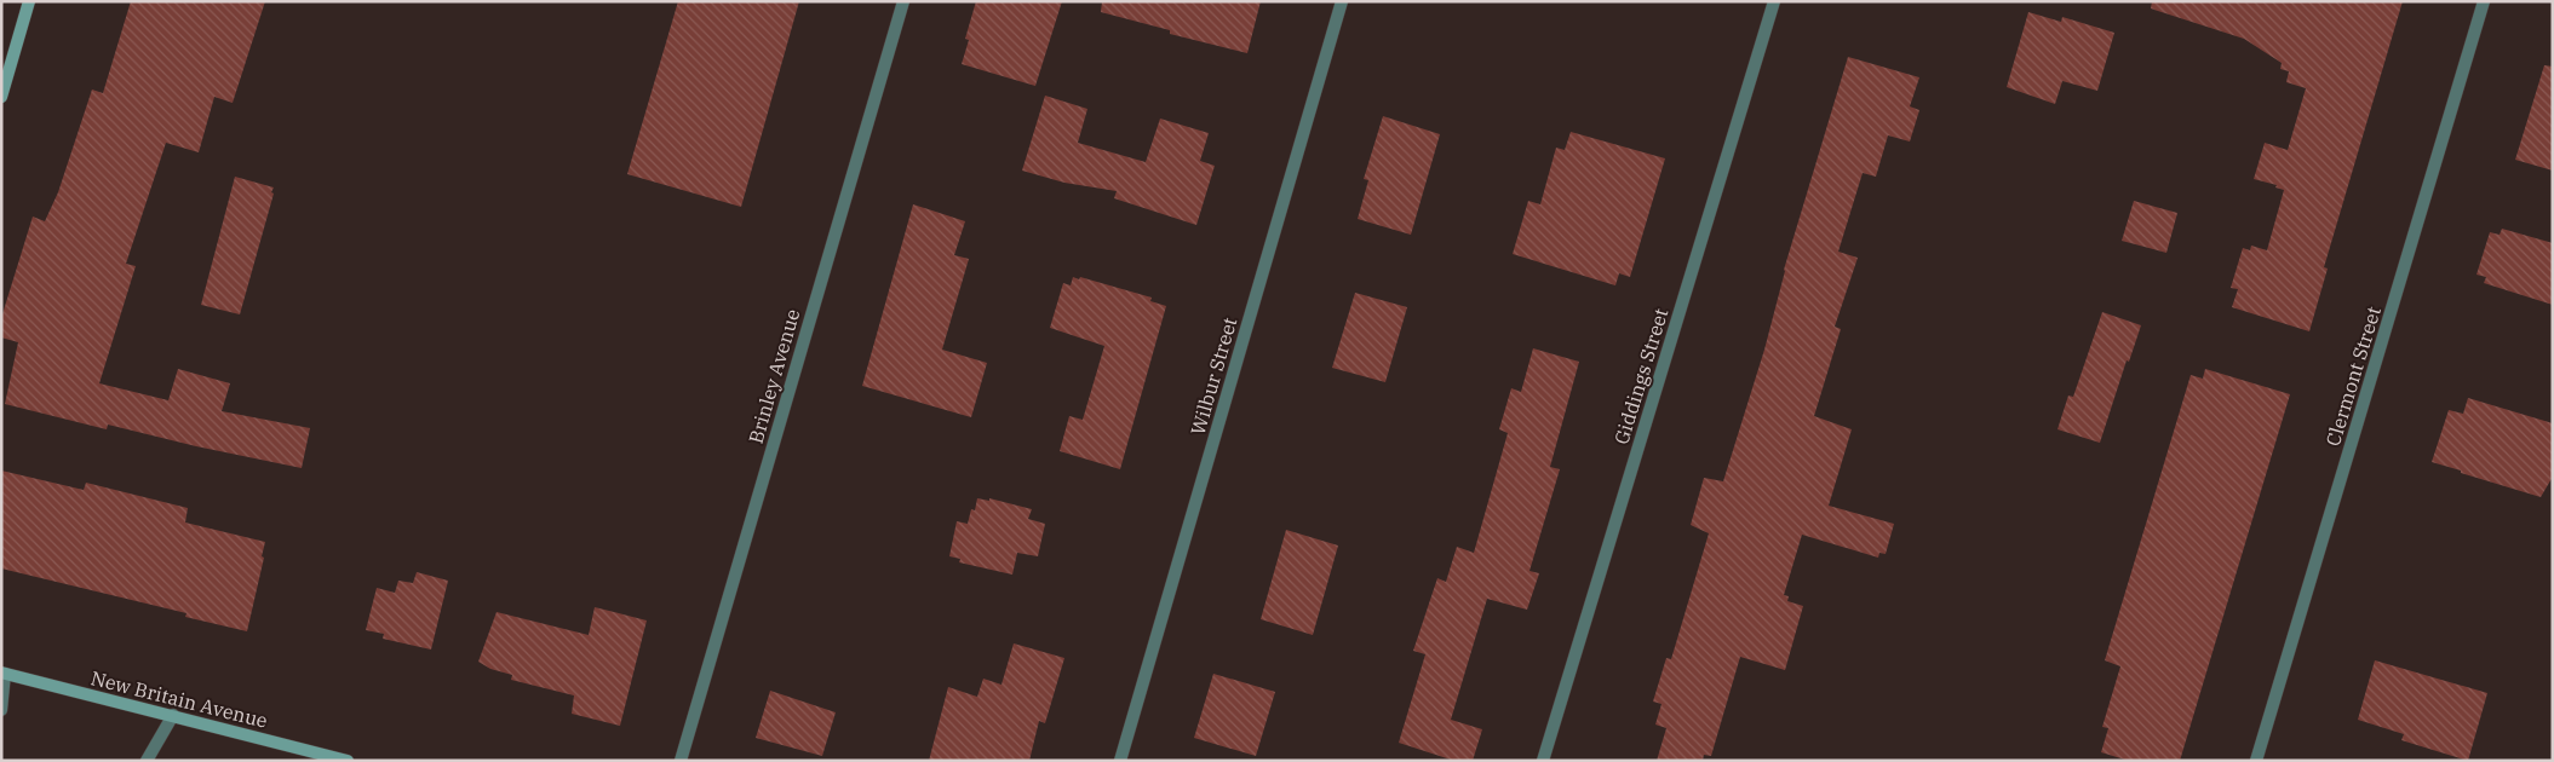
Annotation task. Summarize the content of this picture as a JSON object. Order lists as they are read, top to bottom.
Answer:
{
  "streets": {
    "main road": ["New Britain Avenue"],
    "street": [
      "Brinley Avenue",
      "Wilbur Street",
      "Giddings Street",
      "Clermont Street"
    ]
  }
}
